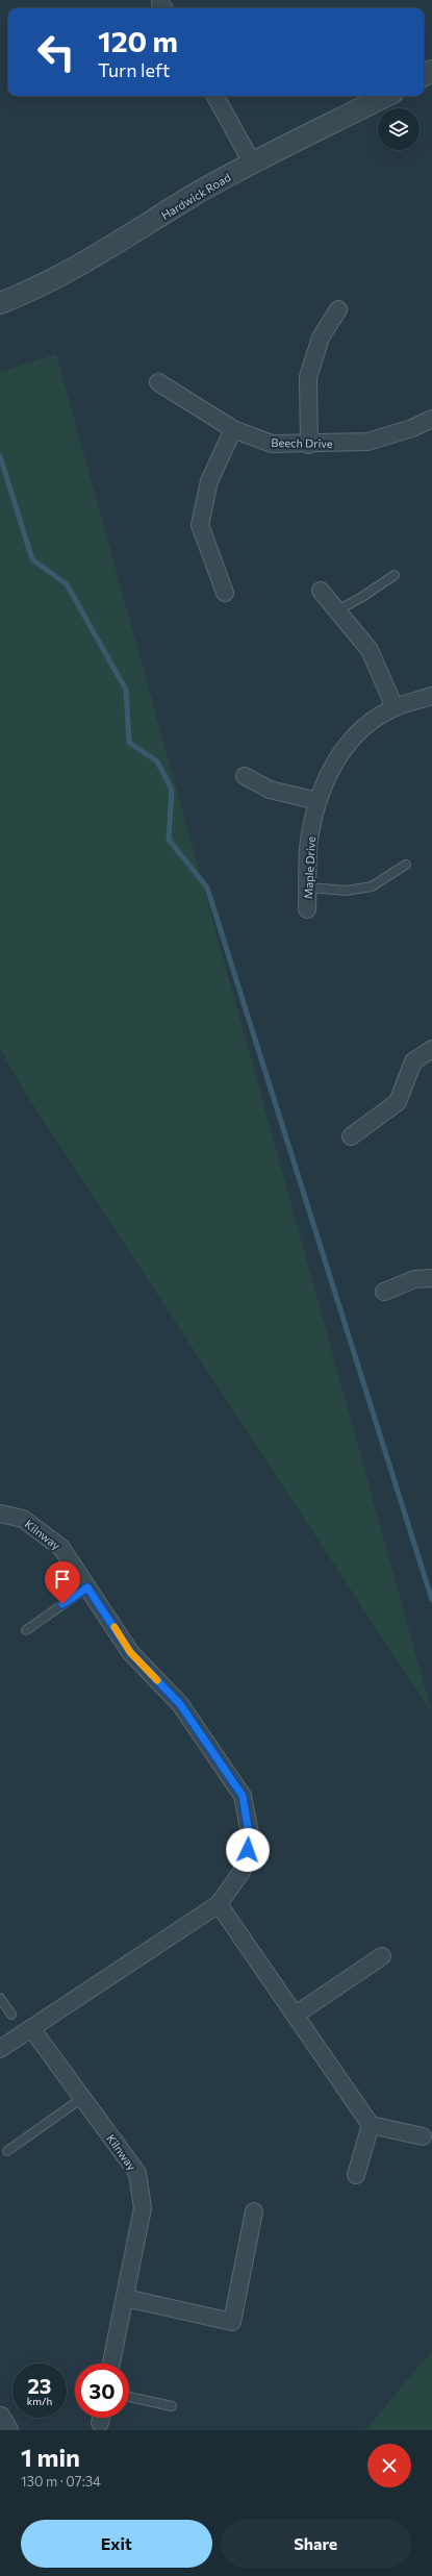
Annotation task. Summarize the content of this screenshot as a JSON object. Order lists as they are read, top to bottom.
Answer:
{
  "streets": {
    "street": [
      "Hardwick Road",
      "Beech Drive",
      "Maple Drive",
      "Kilnway"
    ]
  },
  "page": {
    "turn": ["120 m", "Turn left"],
    "speed": "23 km/h",
    "limit": "30",
    "heading": ["1 min", "130 m · 07:34"],
    "buttons": ["Exit", "Share"]
  }
}
